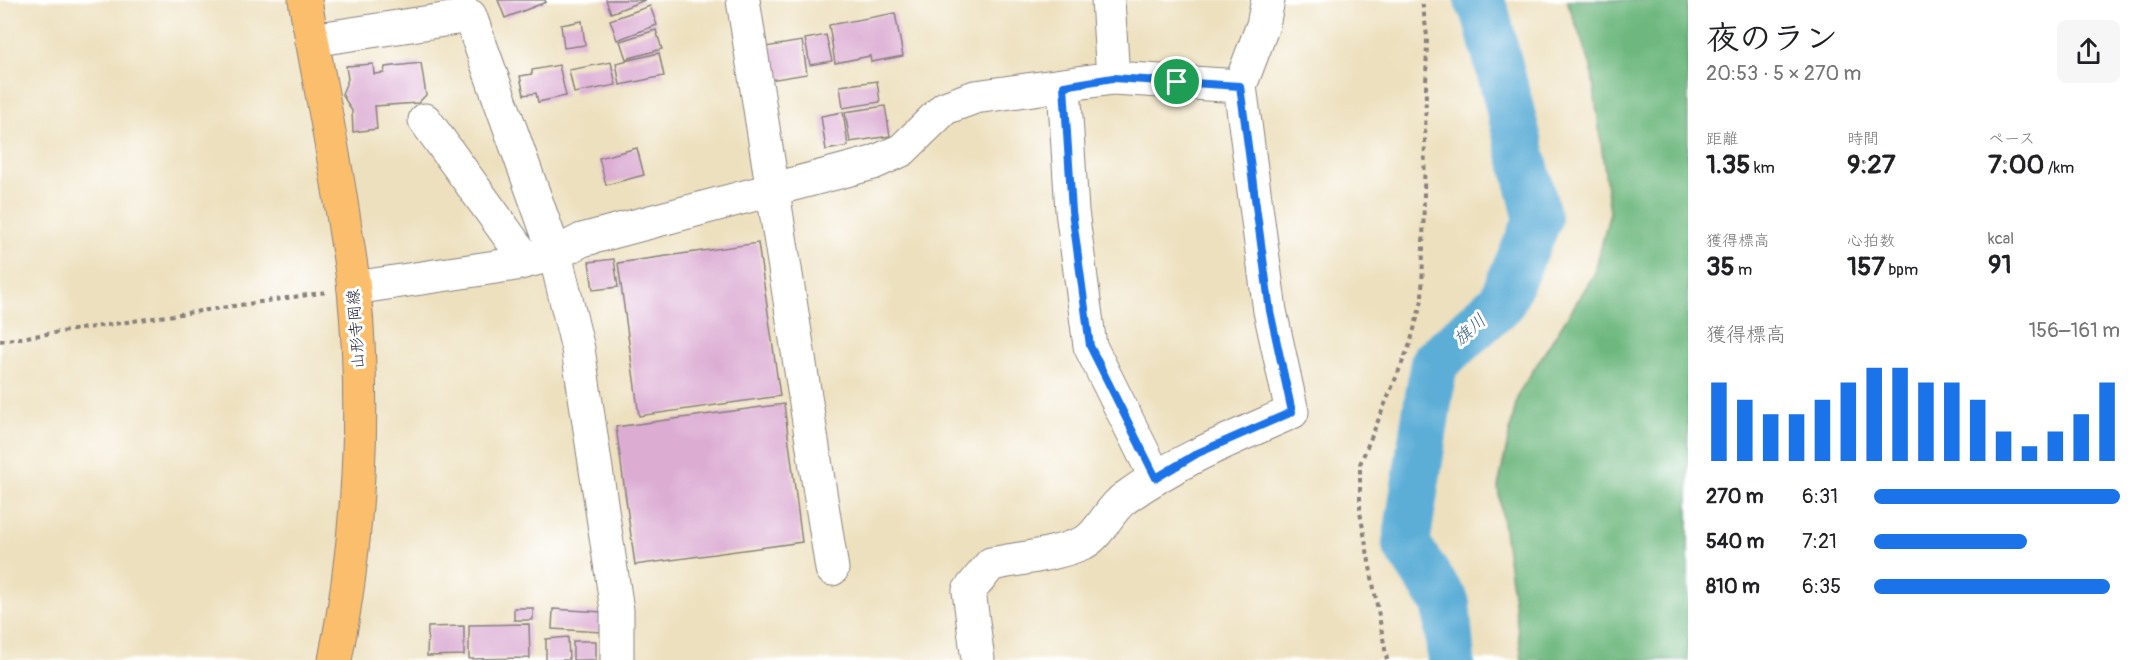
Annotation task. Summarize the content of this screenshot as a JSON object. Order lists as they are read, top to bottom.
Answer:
{
  "streets": {
    "main road": ["山形寺岡線"]
  },
  "water": ["旗川"],
  "page": {
    "heading": ["夜のラン", "20:53 · 5 × 270 m"],
    "stats": [
      ["距離", "1.35 km"],
      ["時間", "9:27"],
      ["ペース", "7:00 /km"],
      ["獲得標高", "35 m"],
      ["心拍数", "157 bpm"],
      ["kcal", "91"]
    ],
    "chart": ["獲得標高", "156–161 m"],
    "list": [
      {
        "name": "270 m",
        "note": "6:31"
      },
      {
        "name": "540 m",
        "note": "7:21"
      },
      {
        "name": "810 m",
        "note": "6:35"
      }
    ]
  }
}
